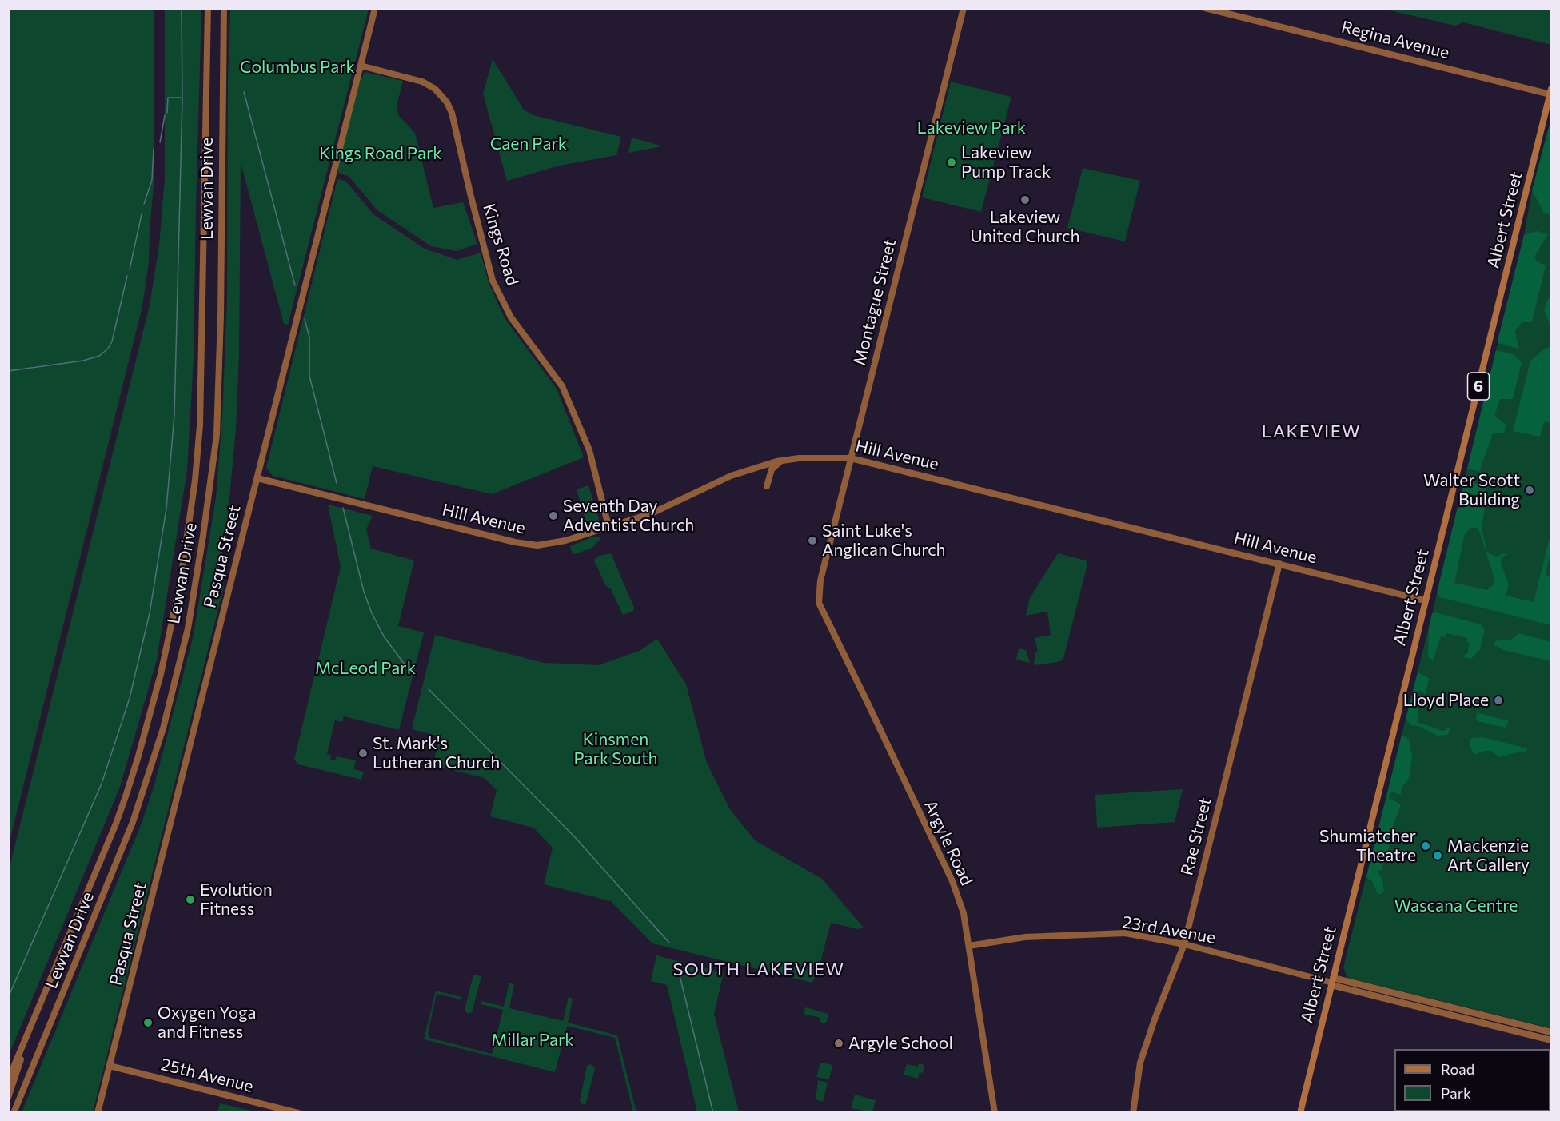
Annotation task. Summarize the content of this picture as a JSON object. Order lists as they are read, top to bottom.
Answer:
{
  "streets": {
    "main road": ["Albert Street", "6"],
    "street": [
      "Regina Avenue",
      "Lewvan Drive",
      "Kings Road",
      "Montague Street",
      "Hill Avenue",
      "Pasqua Street",
      "Rae Street",
      "Argyle Road",
      "23rd Avenue",
      "25th Avenue"
    ]
  },
  "crossings": [
    ["Regina Avenue", "Albert Street"],
    ["Albert Street", "Hill Avenue"],
    ["Albert Street", "23rd Avenue"],
    ["Kings Road", "Hill Avenue"],
    ["Kings Road", "Pasqua Street"],
    ["Montague Street", "Hill Avenue"],
    ["Montague Street", "Argyle Road"],
    ["Hill Avenue", "Pasqua Street"],
    ["Hill Avenue", "Rae Street"],
    ["Pasqua Street", "25th Avenue"],
    ["Rae Street", "23rd Avenue"],
    ["Argyle Road", "23rd Avenue"]
  ],
  "districts": ["LAKEVIEW", "SOUTH LAKEVIEW"],
  "parks": [
    "Columbus Park",
    "Lakeview Park",
    "Caen Park",
    "Kings Road Park",
    "McLeod Park",
    "Kinsmen Park South",
    "Wascana Centre",
    "Millar Park"
  ],
  "places": [
    "Lakeview Pump Track",
    "Lakeview United Church",
    "Walter Scott Building",
    "Seventh Day Adventist Church",
    "Saint Luke's Anglican Church",
    "Lloyd Place",
    "St. Mark's Lutheran Church",
    "Shumiatcher Theatre",
    "Mackenzie Art Gallery",
    "Evolution Fitness",
    "Oxygen Yoga and Fitness",
    "Argyle School"
  ],
  "legend": ["Road", "Park"]
}
